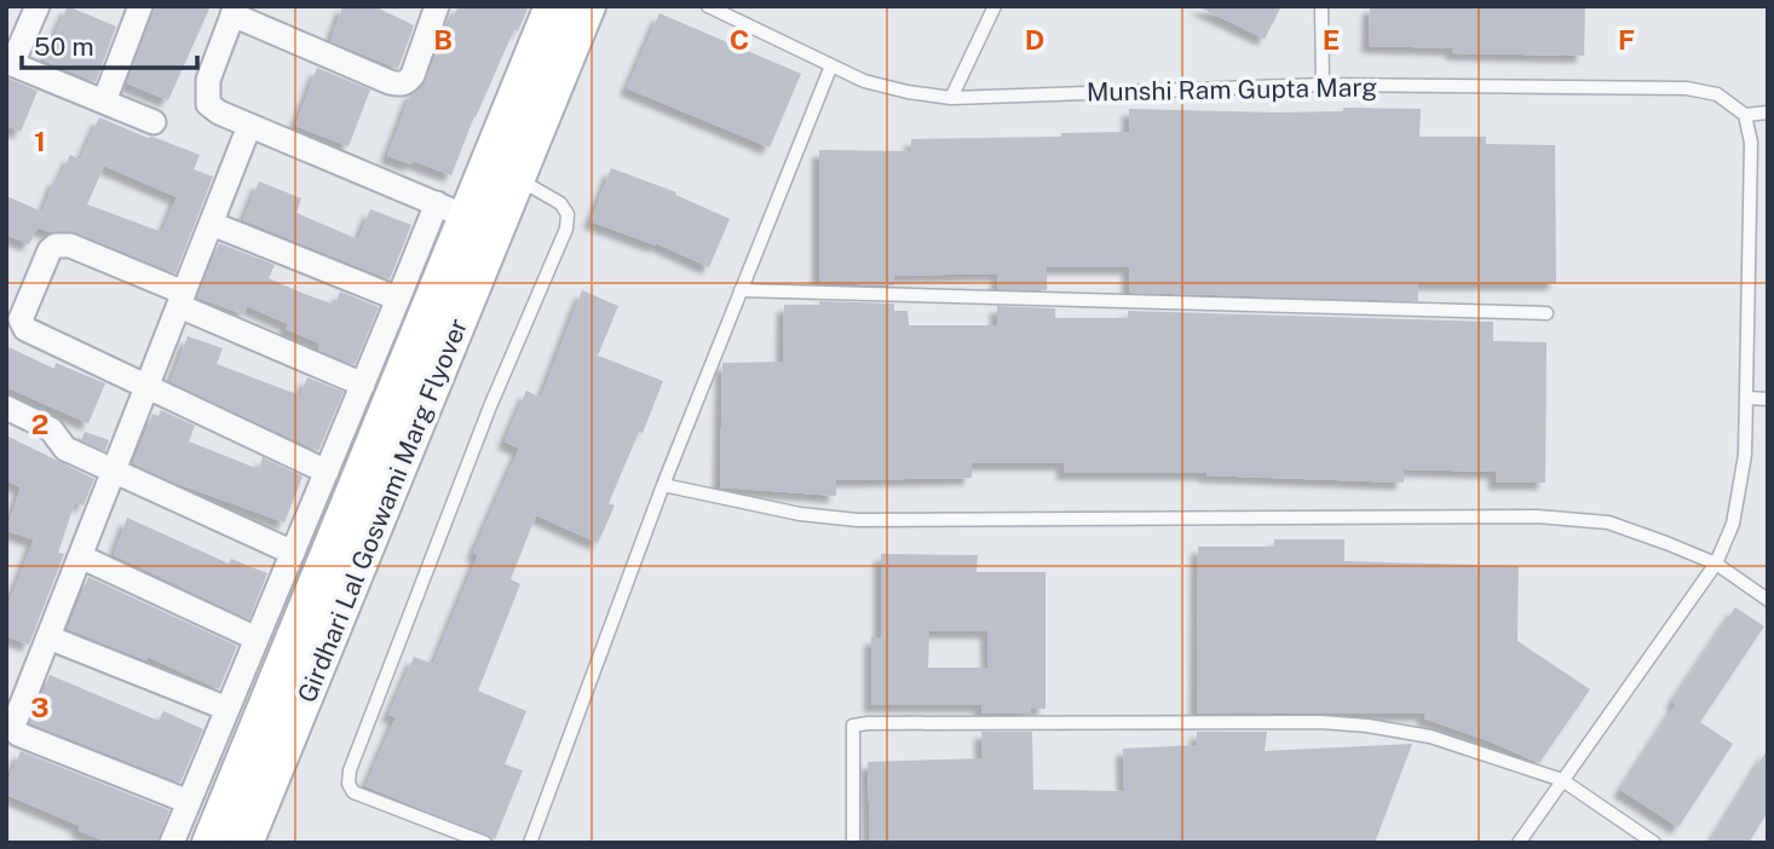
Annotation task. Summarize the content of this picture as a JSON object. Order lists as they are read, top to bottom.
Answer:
{
  "streets": {
    "main road": ["Girdhari Lal Goswami Marg Flyover"],
    "lane": ["Munshi Ram Gupta Marg"]
  },
  "scale_bar": "50 m",
  "grid": {
    "columns": [
      "B",
      "C",
      "D",
      "E",
      "F"
    ],
    "rows": ["1", "2", "3"]
  }
}
